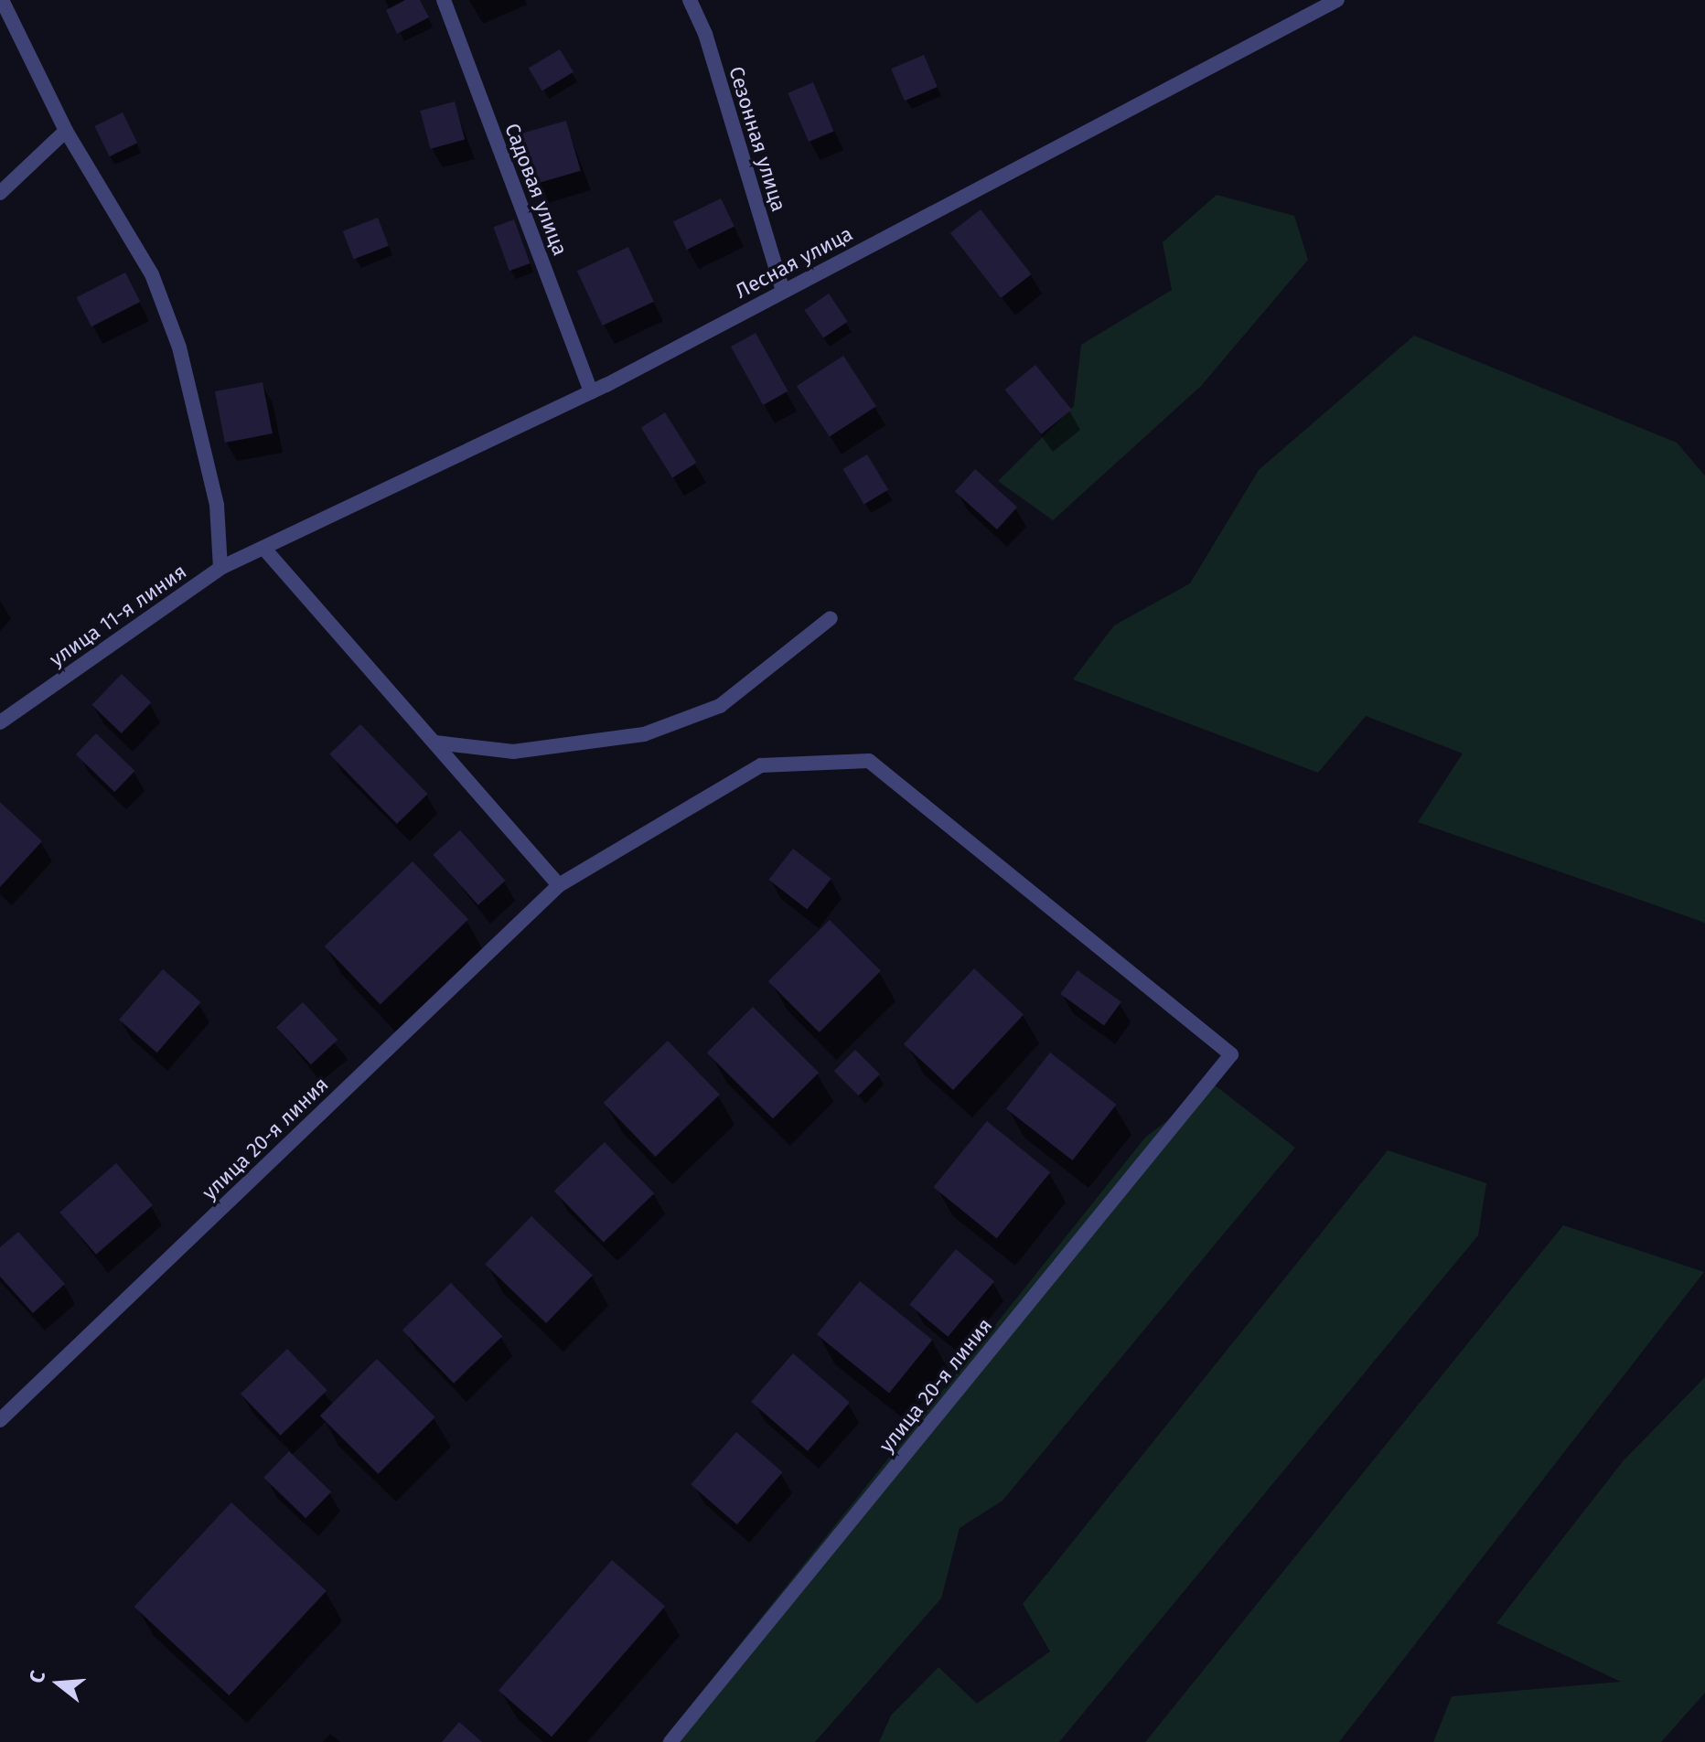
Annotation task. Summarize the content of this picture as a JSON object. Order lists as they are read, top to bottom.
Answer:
{
  "streets": {
    "street": [
      "Сезонная улица",
      "Садовая улица",
      "Лесная улица",
      "улица 11-я линия",
      "улица 20-я линия"
    ]
  },
  "crossings": [
    ["Сезонная улица", "Лесная улица"],
    ["Садовая улица", "Лесная улица"],
    ["Лесная улица", "улица 11-я линия"]
  ],
  "north": "left"
}
